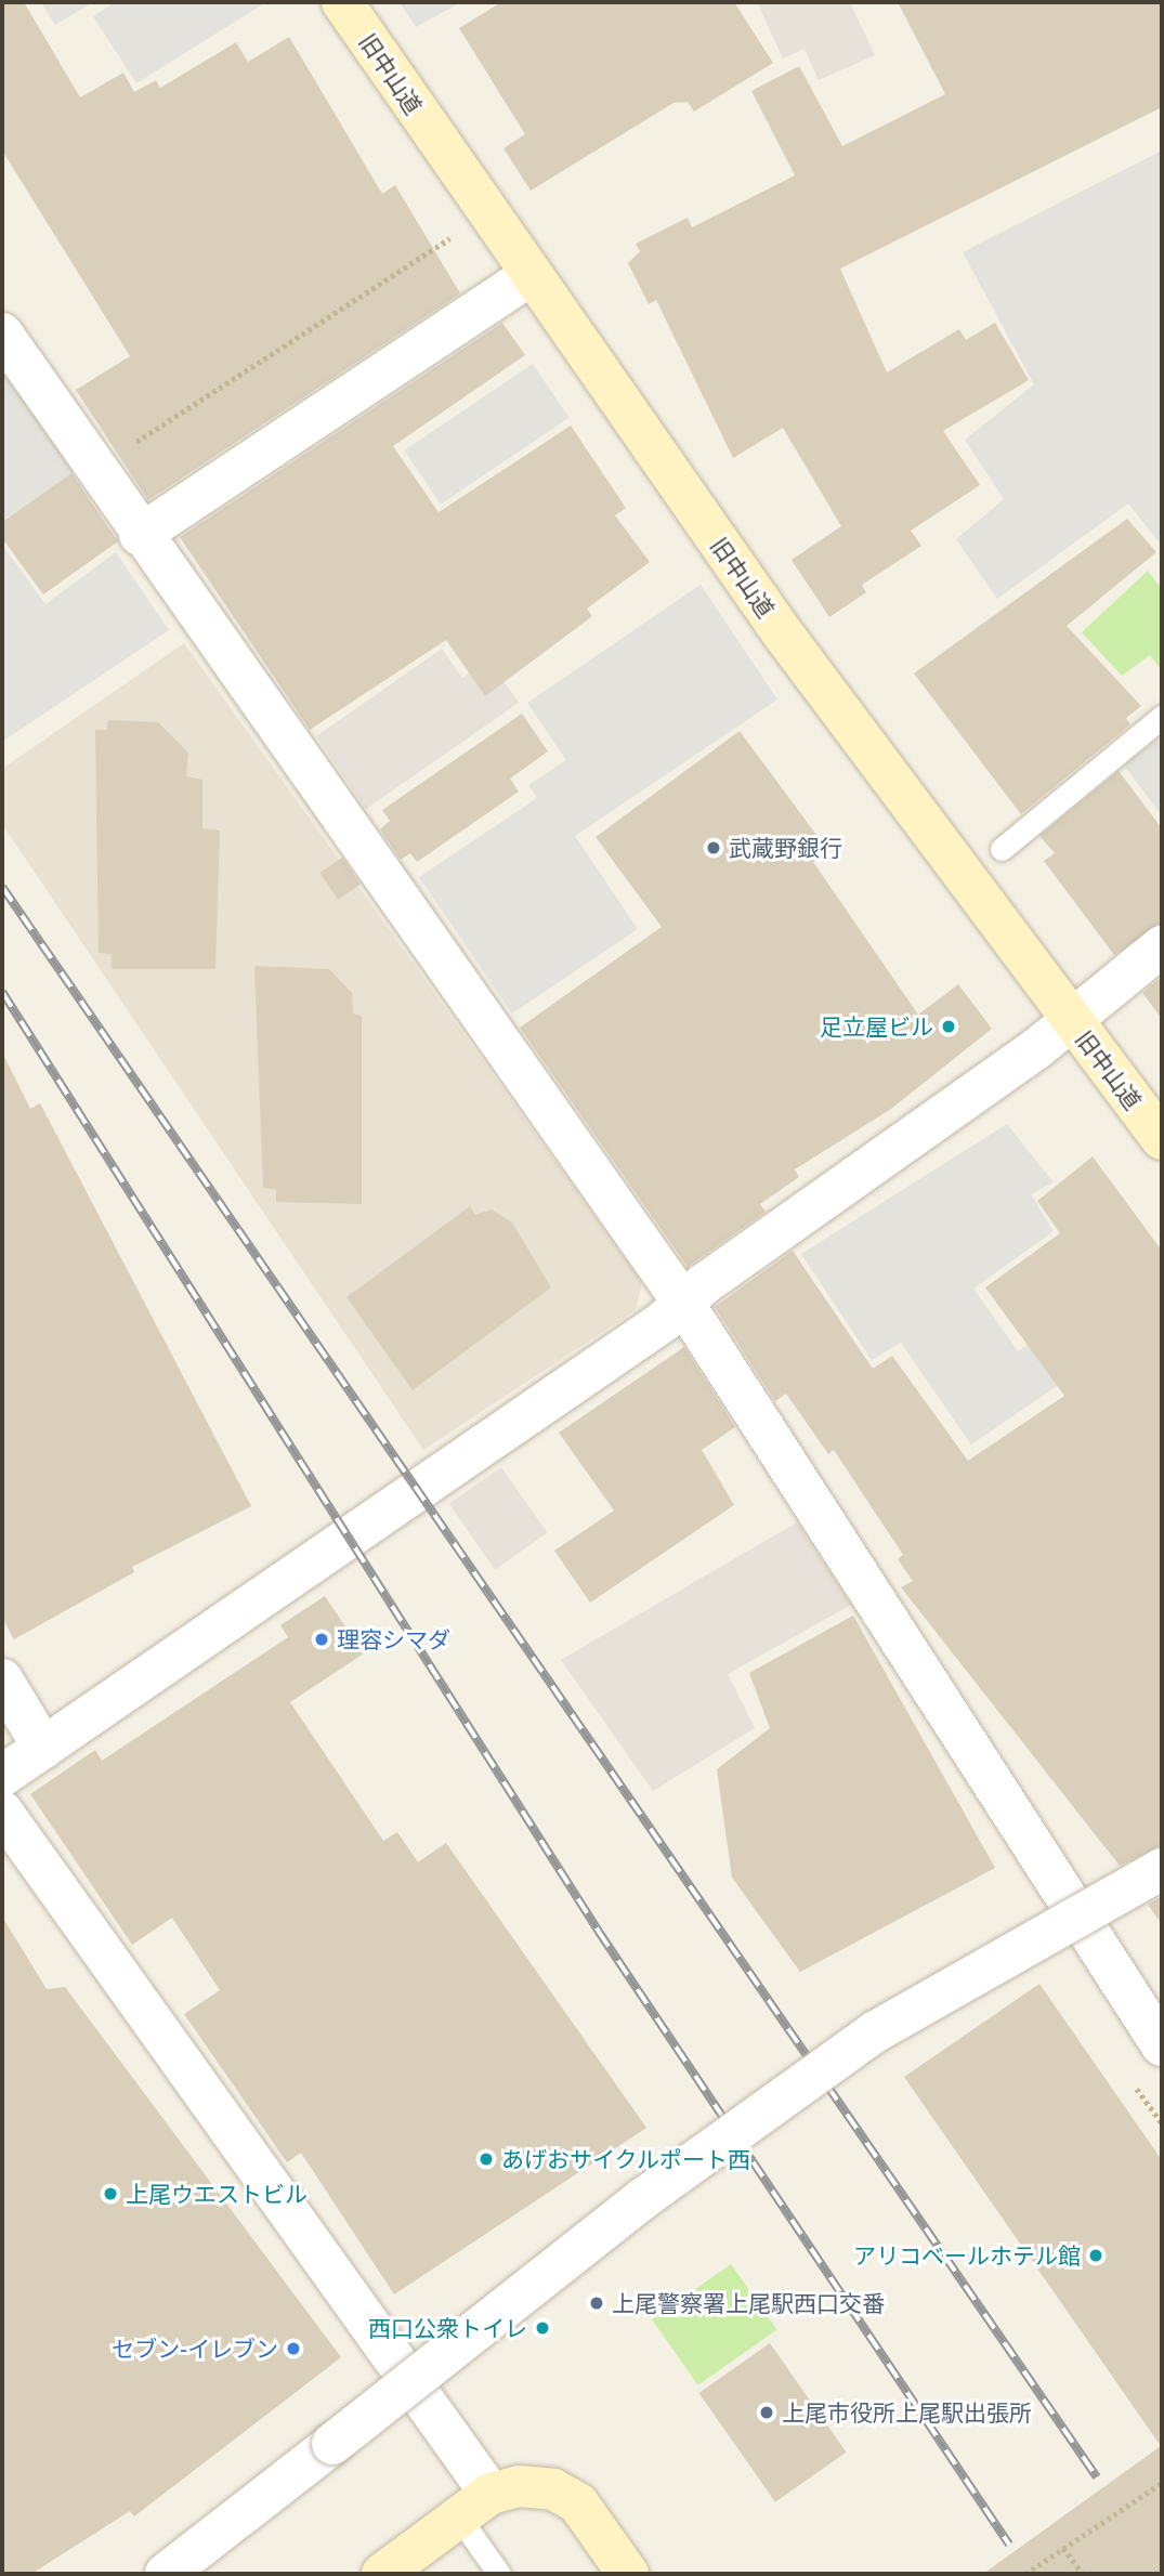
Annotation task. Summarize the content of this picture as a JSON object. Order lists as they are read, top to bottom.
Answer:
{
  "streets": {
    "main road": ["旧中山道"]
  },
  "places": [
    "武蔵野銀行",
    "足立屋ビル",
    "理容シマダ",
    "あげおサイクルポート西",
    "上尾ウエストビル",
    "アリコベールホテル館",
    "上尾警察署上尾駅西口交番",
    "西口公衆トイレ",
    "セブン-イレブン",
    "上尾市役所上尾駅出張所"
  ]
}
